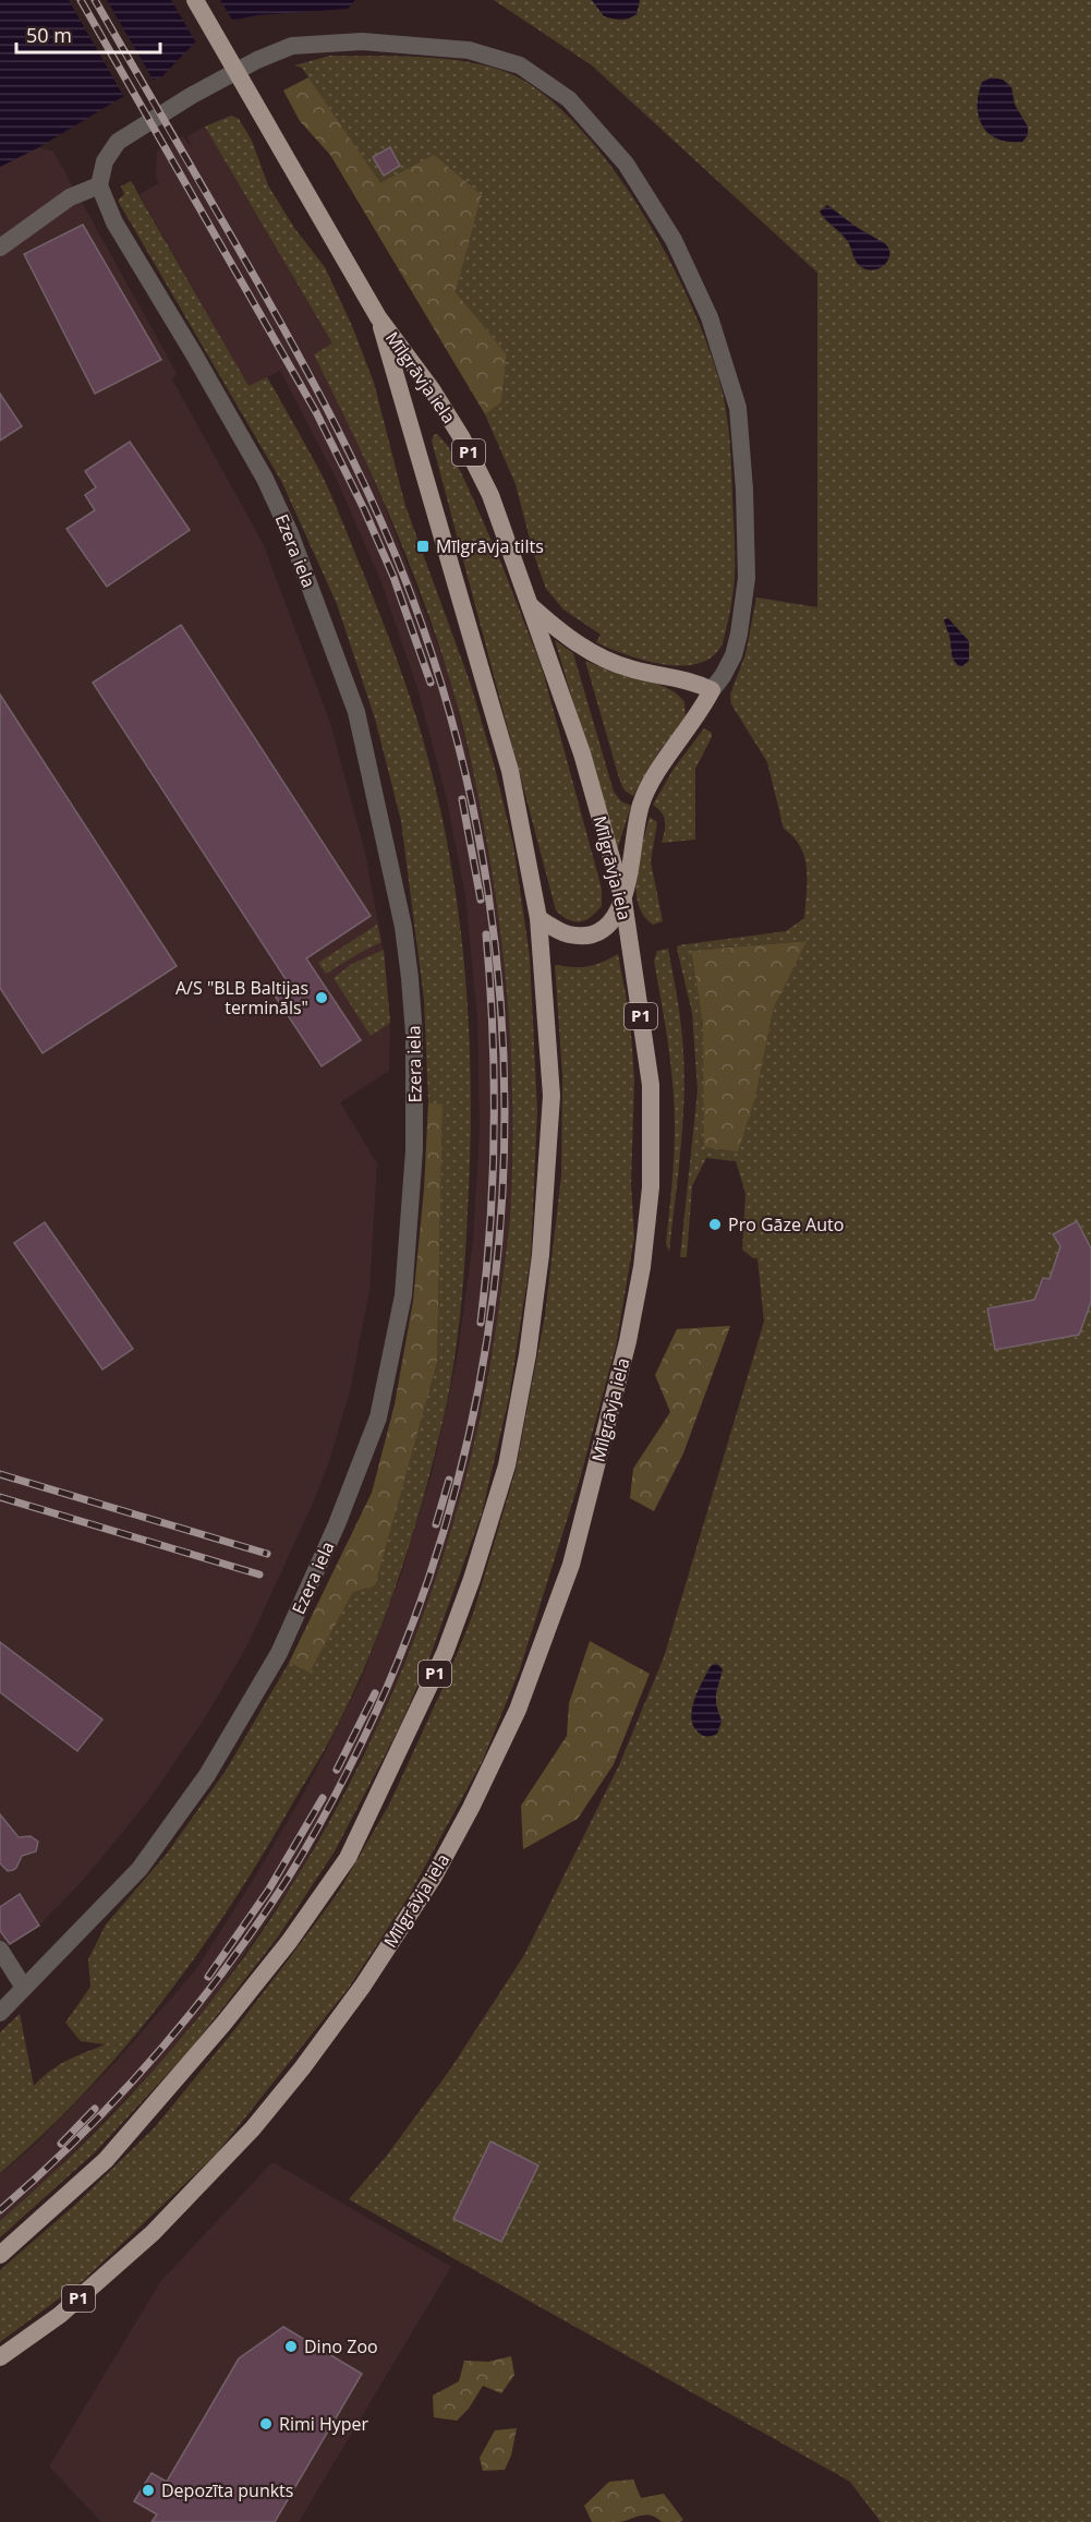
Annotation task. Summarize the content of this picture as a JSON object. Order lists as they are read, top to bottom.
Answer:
{
  "streets": {
    "main road": ["Mīlgrāvja iela", "P1"],
    "street": ["Ezera iela"]
  },
  "places": {
    "transit": ["Mīlgrāvja tilts"],
    "other": [
      "A/S \"BLB Baltijas termināls\"",
      "Pro Gāze Auto",
      "Dino Zoo",
      "Rimi Hyper",
      "Depozīta punkts"
    ]
  },
  "scale_bar": "50 m"
}
